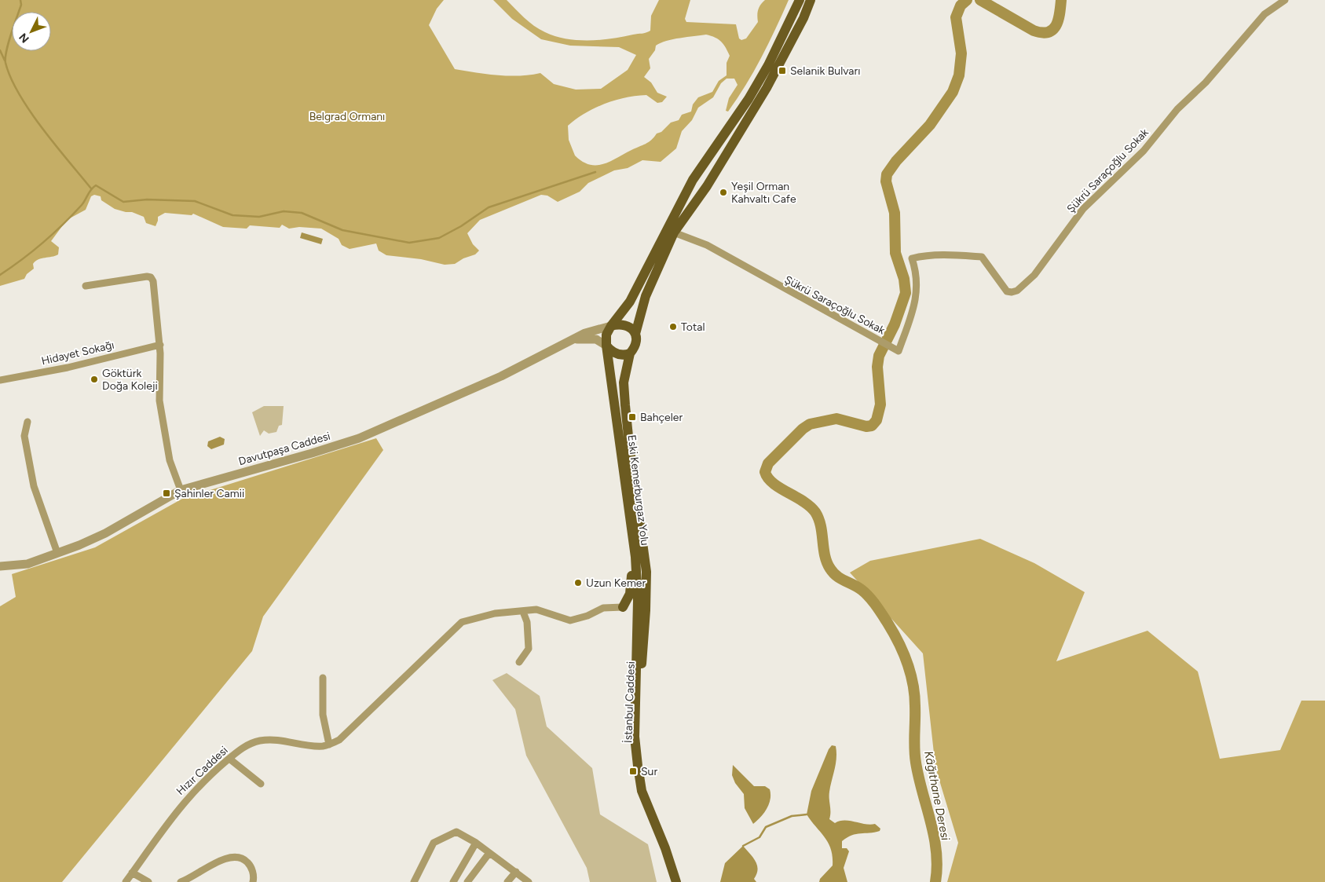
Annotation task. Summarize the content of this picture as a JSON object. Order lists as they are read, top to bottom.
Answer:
{
  "streets": {
    "main road": ["Eski Kemerburgaz Yolu", "İstanbul Caddesi"],
    "street": [
      "Şükrü Saraçoğlu Sokak",
      "Hidayet Sokağı",
      "Davutpaşa Caddesi",
      "Hızır Caddesi"
    ]
  },
  "crossings": [
    ["Davutpaşa Caddesi", "Eski Kemerburgaz Yolu"],
    ["Eski Kemerburgaz Yolu", "İstanbul Caddesi"]
  ],
  "water": ["Kâğıthane Deresi"],
  "parks": ["Belgrad Ormanı"],
  "places": {
    "transit": [
      "Selanik Bulvarı",
      "Bahçeler",
      "Şahinler Camii",
      "Sur"
    ],
    "other": [
      "Yeşil Orman Kahvaltı Cafe",
      "Total",
      "Göktürk Doğa Koleji",
      "Uzun Kemer"
    ]
  },
  "north": "bottom left"
}
